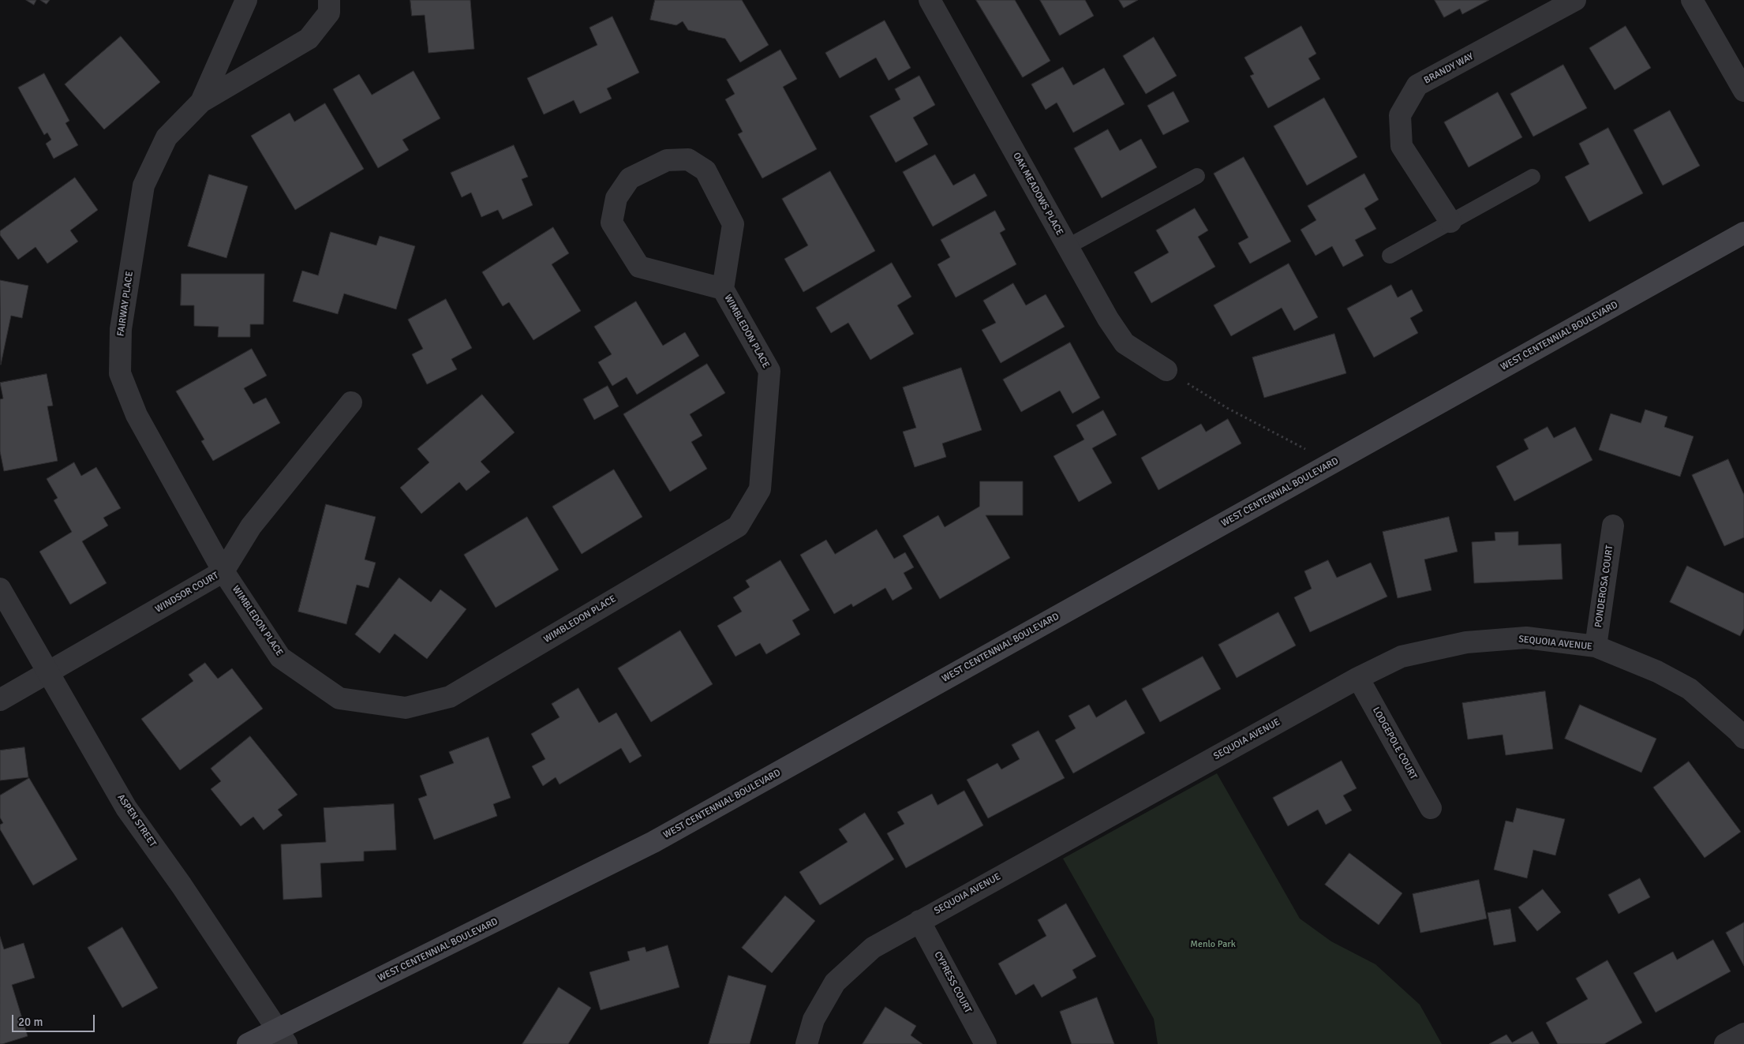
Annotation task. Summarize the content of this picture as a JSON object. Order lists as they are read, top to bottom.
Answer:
{
  "streets": {
    "main road": ["WEST CENTENNIAL BOULEVARD"],
    "street": [
      "BRANDY WAY",
      "OAK MEADOWS PLACE",
      "FAIRWAY PLACE",
      "WIMBLEDON PLACE",
      "PONDEROSA COURT",
      "WINDSOR COURT",
      "SEQUOIA AVENUE",
      "LODGEPOLE COURT",
      "ASPEN STREET",
      "CYPRESS COURT"
    ]
  },
  "crossings": [
    ["FAIRWAY PLACE", "WIMBLEDON PLACE"],
    ["FAIRWAY PLACE", "WINDSOR COURT"],
    ["WIMBLEDON PLACE", "WINDSOR COURT"],
    ["WEST CENTENNIAL BOULEVARD", "ASPEN STREET"],
    ["PONDEROSA COURT", "SEQUOIA AVENUE"],
    ["WINDSOR COURT", "ASPEN STREET"],
    ["SEQUOIA AVENUE", "LODGEPOLE COURT"],
    ["SEQUOIA AVENUE", "CYPRESS COURT"]
  ],
  "parks": ["Menlo Park"],
  "scale_bar": "20 m"
}
